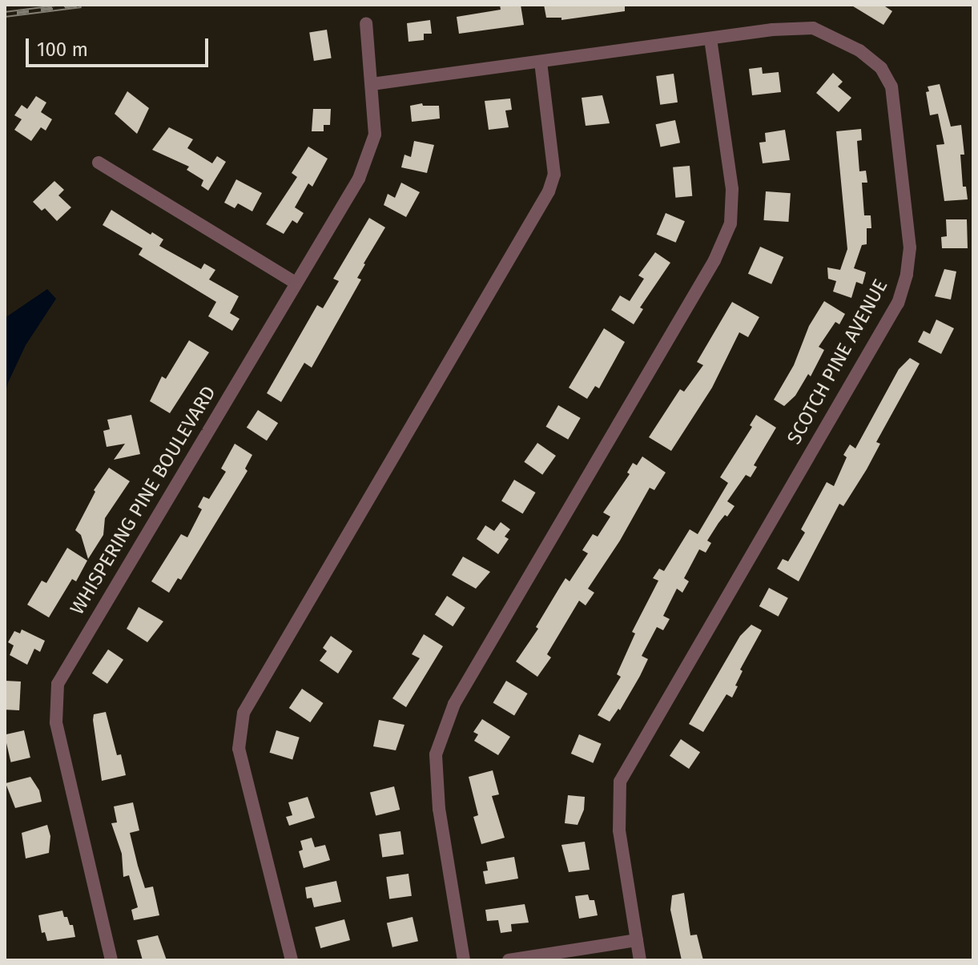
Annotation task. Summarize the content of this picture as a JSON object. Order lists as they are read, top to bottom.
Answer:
{
  "streets": {
    "street": ["SCOTCH PINE AVENUE", "WHISPERING PINE BOULEVARD"]
  },
  "crossings": [
    ["SCOTCH PINE AVENUE", "WHISPERING PINE BOULEVARD"]
  ],
  "scale_bar": "100 m"
}
